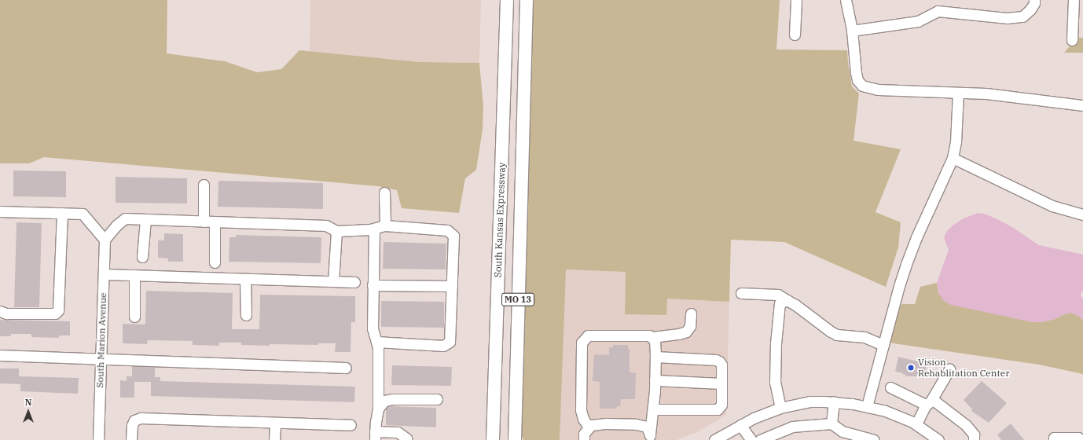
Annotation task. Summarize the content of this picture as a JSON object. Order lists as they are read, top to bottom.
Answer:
{
  "streets": {
    "main road": ["South Kansas Expressway", "MO 13"],
    "street": ["South Marion Avenue"]
  },
  "places": ["Vision Rehablitation Center"],
  "north": "top"
}
